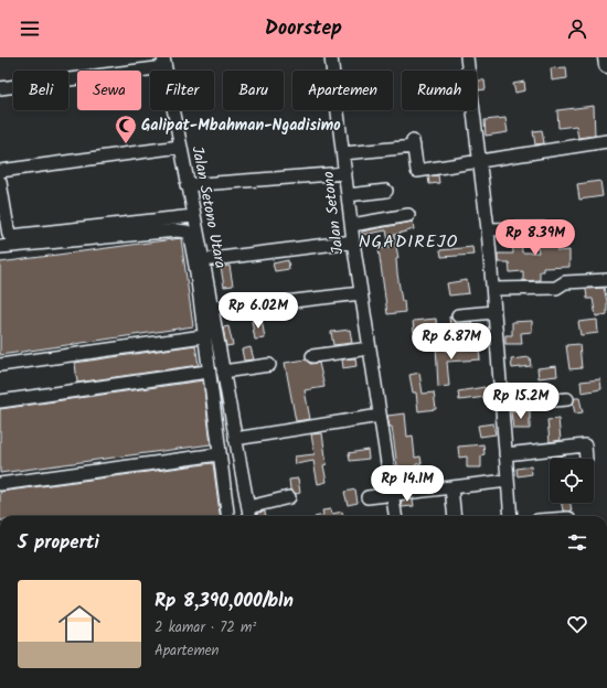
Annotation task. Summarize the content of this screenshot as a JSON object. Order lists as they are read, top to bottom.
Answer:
{
  "streets": {
    "street": ["Jalan Setono Utara", "Jalan Setono"]
  },
  "districts": ["NGADIREJO"],
  "places": {
    "mosque": ["Galipat-Mbahman-Ngadisimo"]
  },
  "page": {
    "header": "Doorstep",
    "chip": [
      "Beli",
      "Sewa",
      "Filter",
      "Baru",
      "Apartemen",
      "Rumah"
    ],
    "price": [
      "Rp 8.39M",
      "Rp 6.02M",
      "Rp 6.87M",
      "Rp 15.2M",
      "Rp 14.1M"
    ],
    "heading": "5 properti",
    "list": [
      {
        "name": "Rp 8,390,000/bln",
        "note": "2 kamar · 72 m² · Apartemen"
      }
    ]
  }
}
